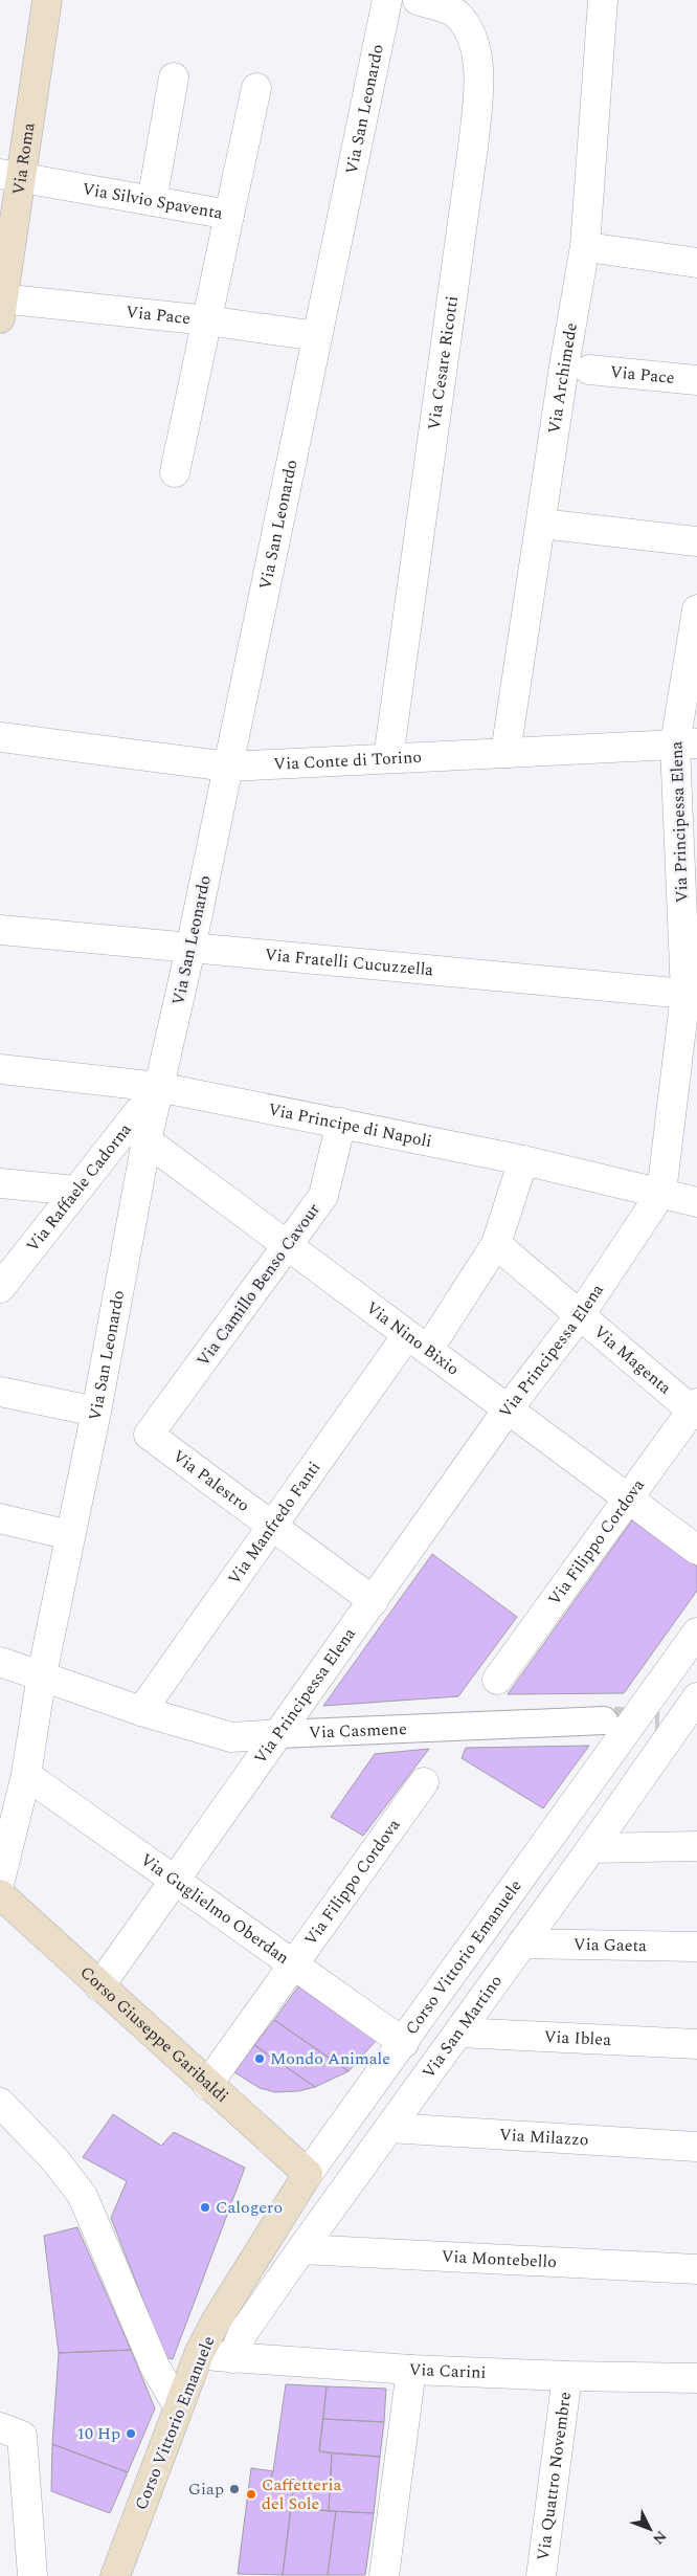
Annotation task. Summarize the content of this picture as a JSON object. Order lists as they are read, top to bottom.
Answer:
{
  "streets": {
    "main road": ["Via Roma", "Corso Vittorio Emanuele", "Corso Giuseppe Garibaldi"],
    "street": [
      "Via San Leonardo",
      "Via Silvio Spaventa",
      "Via Pace",
      "Via Cesare Ricotti",
      "Via Archimede",
      "Via Conte di Torino",
      "Via Principessa Elena",
      "Via Fratelli Cucuzzella",
      "Via Principe di Napoli",
      "Via Raffaele Cadorna",
      "Via Camillo Benso Cavour",
      "Via Nino Bixio",
      "Via Magenta",
      "Via Palestro",
      "Via Manfredo Fanti",
      "Via Filippo Cordova",
      "Via Casmene",
      "Via Guglielmo Oberdan",
      "Via Gaeta",
      "Via San Martino",
      "Via Iblea",
      "Via Milazzo",
      "Via Montebello",
      "Via Carini",
      "Via Quattro Novembre"
    ]
  },
  "crossings": [
    ["Via San Leonardo", "Via Pace"],
    ["Via San Leonardo", "Via Conte di Torino"],
    ["Via San Leonardo", "Via Fratelli Cucuzzella"],
    ["Via San Leonardo", "Via Principe di Napoli"],
    ["Via San Leonardo", "Via Raffaele Cadorna"],
    ["Via San Leonardo", "Via Nino Bixio"],
    ["Via San Leonardo", "Via Casmene"],
    ["Via San Leonardo", "Via Guglielmo Oberdan"],
    ["Via Roma", "Via Silvio Spaventa"],
    ["Via Roma", "Via Pace"],
    ["Via Silvio Spaventa", "Via Pace"],
    ["Via Cesare Ricotti", "Via Conte di Torino"],
    ["Via Archimede", "Via Conte di Torino"],
    ["Via Conte di Torino", "Via Principessa Elena"],
    ["Via Principessa Elena", "Via Fratelli Cucuzzella"],
    ["Via Principessa Elena", "Via Principe di Napoli"],
    ["Via Principessa Elena", "Via Nino Bixio"],
    ["Via Principessa Elena", "Via Magenta"],
    ["Via Principessa Elena", "Via Palestro"],
    ["Via Principessa Elena", "Via Casmene"],
    ["Via Principessa Elena", "Via Guglielmo Oberdan"],
    ["Via Principessa Elena", "Corso Giuseppe Garibaldi"],
    ["Via Principe di Napoli", "Via Camillo Benso Cavour"],
    ["Via Principe di Napoli", "Via Manfredo Fanti"],
    ["Via Raffaele Cadorna", "Via Nino Bixio"],
    ["Via Camillo Benso Cavour", "Via Nino Bixio"],
    ["Via Camillo Benso Cavour", "Via Palestro"],
    ["Via Nino Bixio", "Via Manfredo Fanti"],
    ["Via Nino Bixio", "Via Filippo Cordova"],
    ["Via Magenta", "Via Manfredo Fanti"],
    ["Via Magenta", "Via Filippo Cordova"],
    ["Via Palestro", "Via Manfredo Fanti"],
    ["Via Manfredo Fanti", "Via Casmene"],
    ["Via Filippo Cordova", "Via Guglielmo Oberdan"],
    ["Via Filippo Cordova", "Corso Giuseppe Garibaldi"],
    ["Via Guglielmo Oberdan", "Corso Vittorio Emanuele"],
    ["Via Gaeta", "Via San Martino"],
    ["Corso Vittorio Emanuele", "Corso Giuseppe Garibaldi"],
    ["Corso Vittorio Emanuele", "Via Carini"],
    ["Via San Martino", "Via Iblea"],
    ["Via San Martino", "Via Milazzo"],
    ["Via San Martino", "Via Montebello"],
    ["Via San Martino", "Via Carini"],
    ["Via Carini", "Via Quattro Novembre"]
  ],
  "places": [
    "Mondo Animale",
    "Calogero",
    "10 Hp",
    "Giap",
    "Caffetteria del Sole"
  ],
  "north": "bottom right"
}
